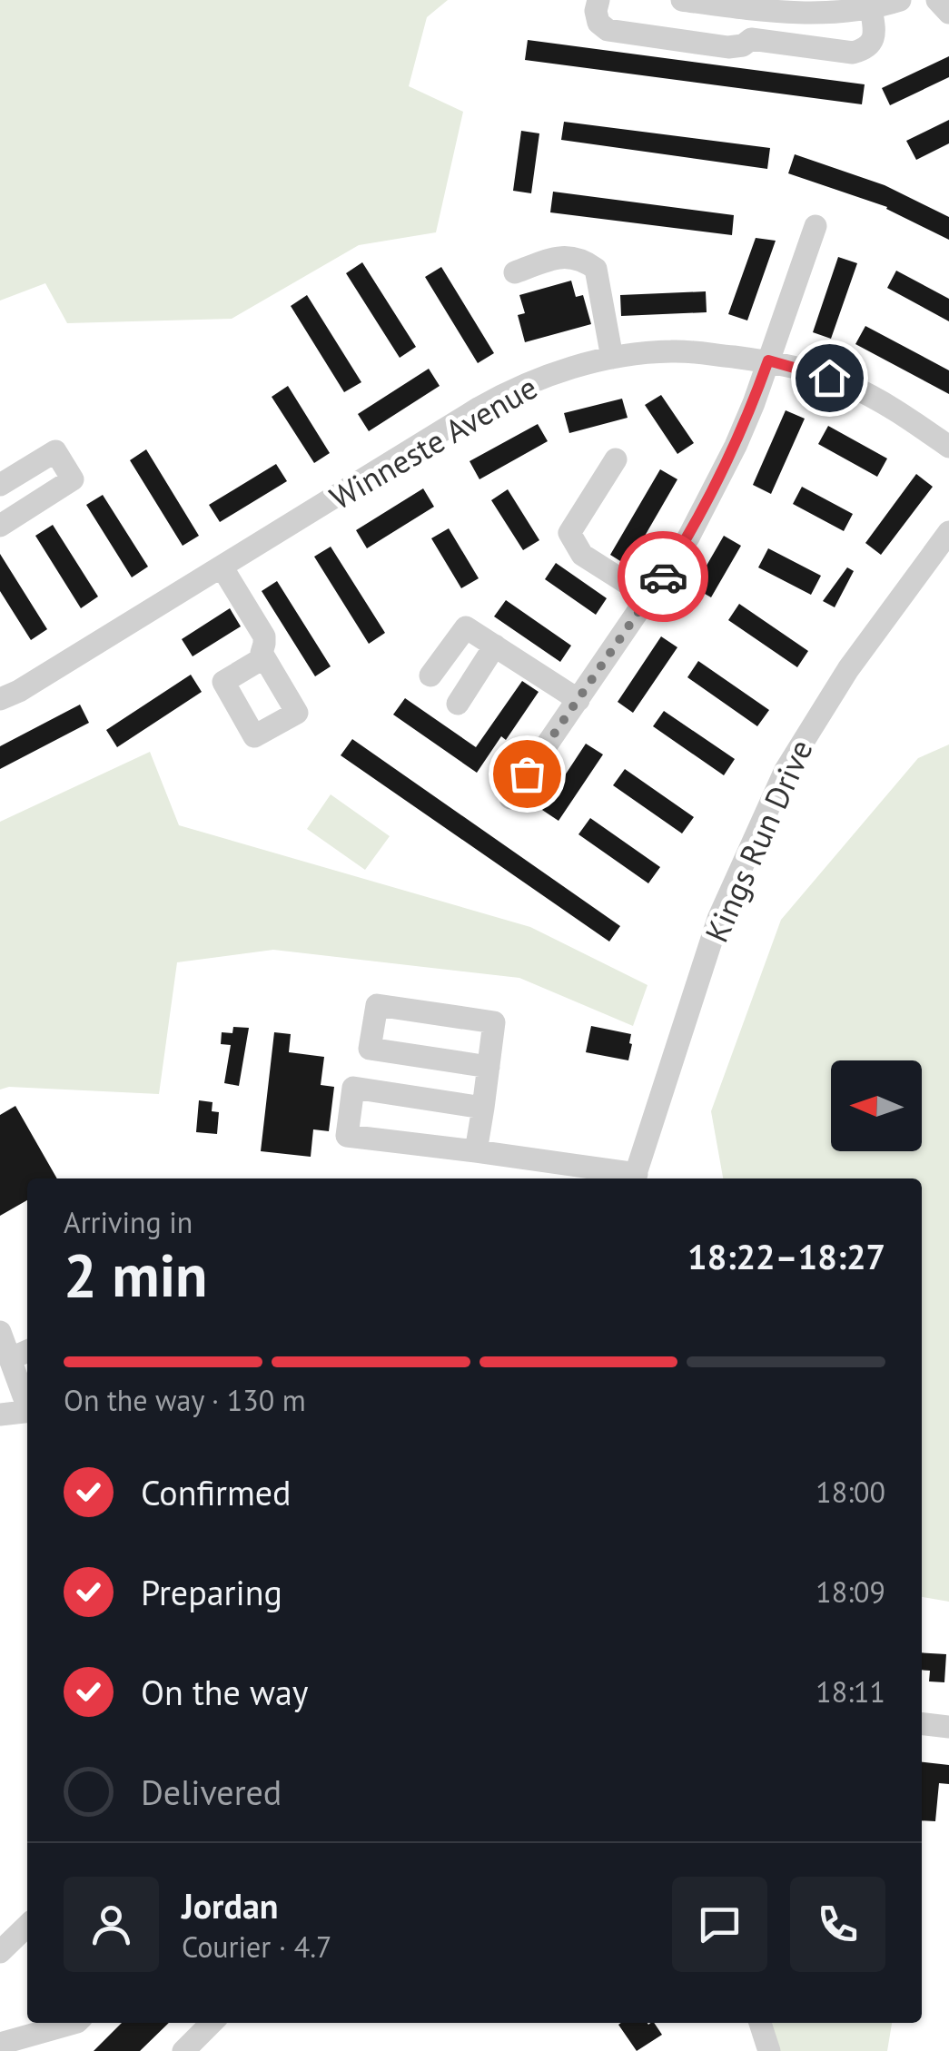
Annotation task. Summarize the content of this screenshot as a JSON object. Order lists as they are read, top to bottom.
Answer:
{
  "streets": {
    "street": ["Winneste Avenue", "Kings Run Drive"]
  },
  "north": "left",
  "page": {
    "heading": ["2 min", "Arriving in", "18:22–18:27"],
    "panel": ["Jordan", "Courier · 4.7"],
    "bar": "On the way · 130 m",
    "list": [
      ["Confirmed", "18:00"],
      ["Preparing", "18:09"],
      ["On the way", "18:11"],
      "Delivered"
    ]
  }
}
